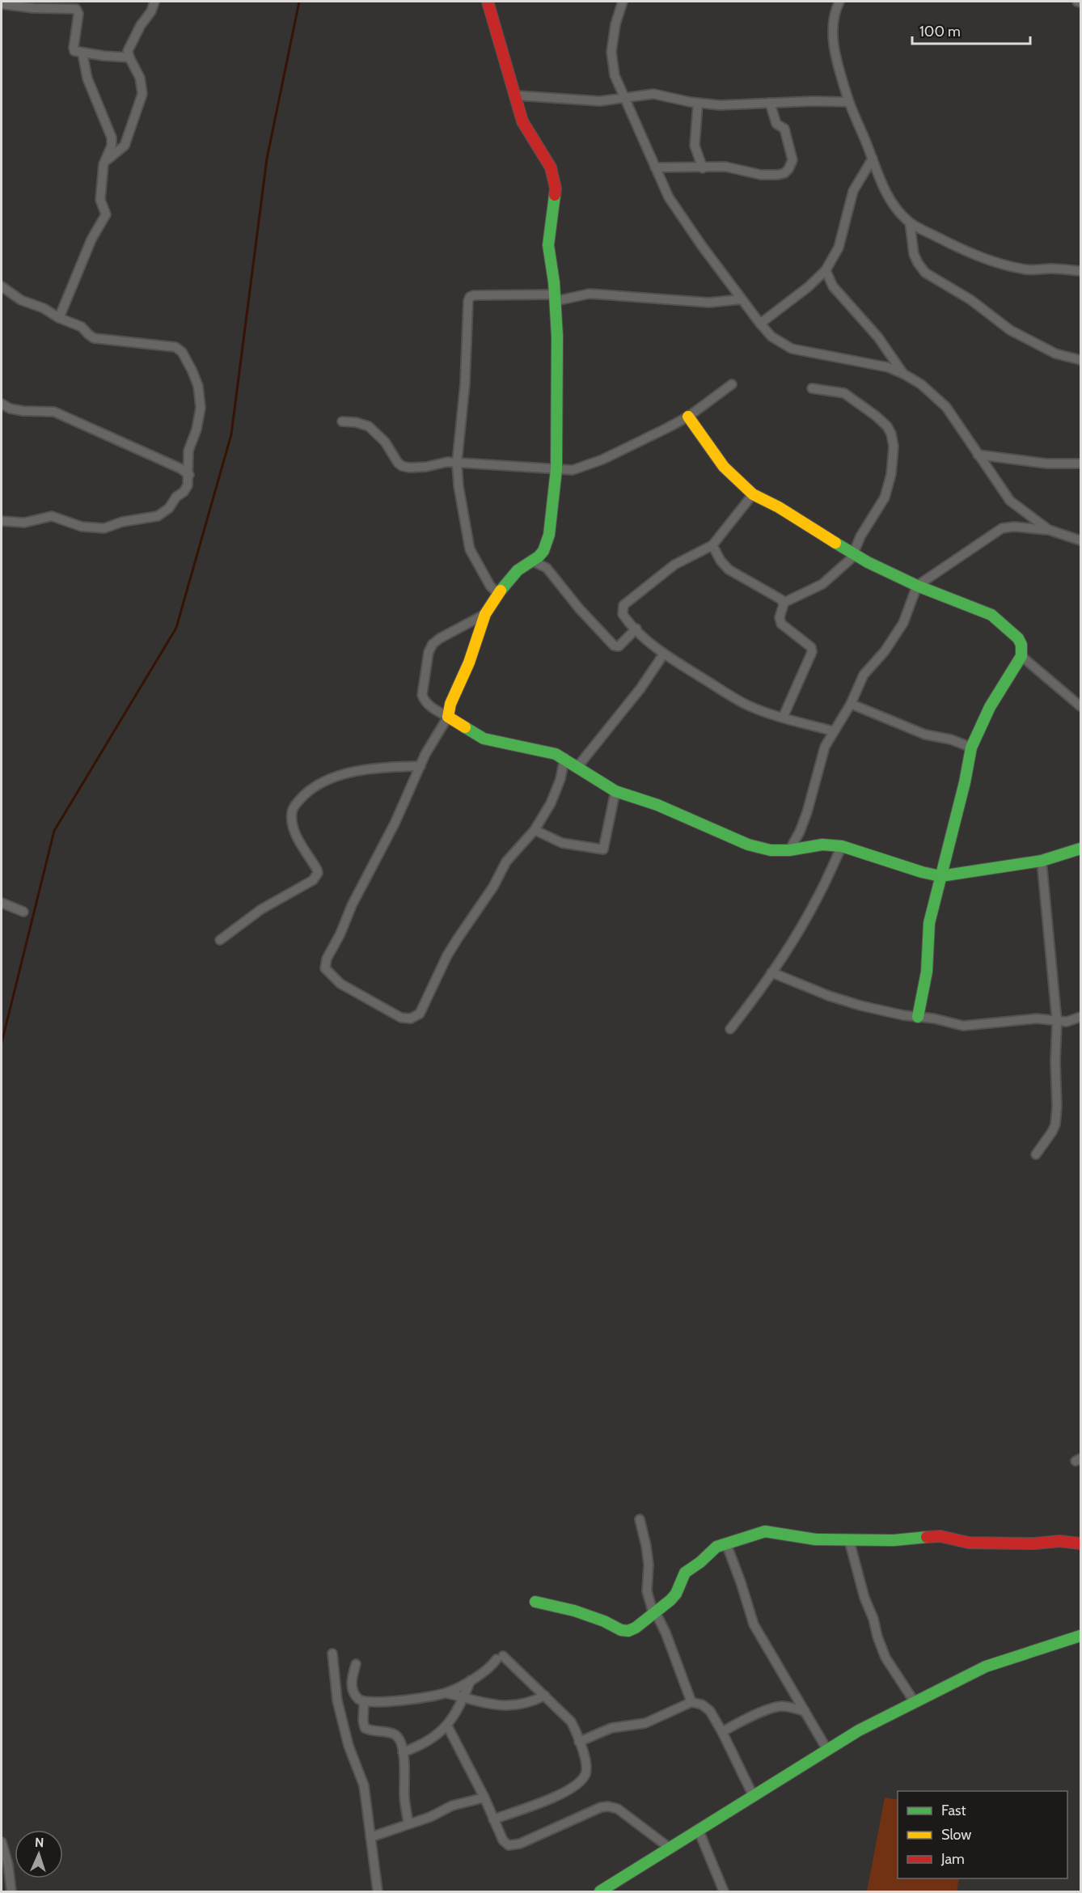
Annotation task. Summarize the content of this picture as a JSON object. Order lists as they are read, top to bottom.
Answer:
{
  "legend": ["Fast", "Slow", "Jam"],
  "scale_bar": "100 m",
  "north": "top"
}
